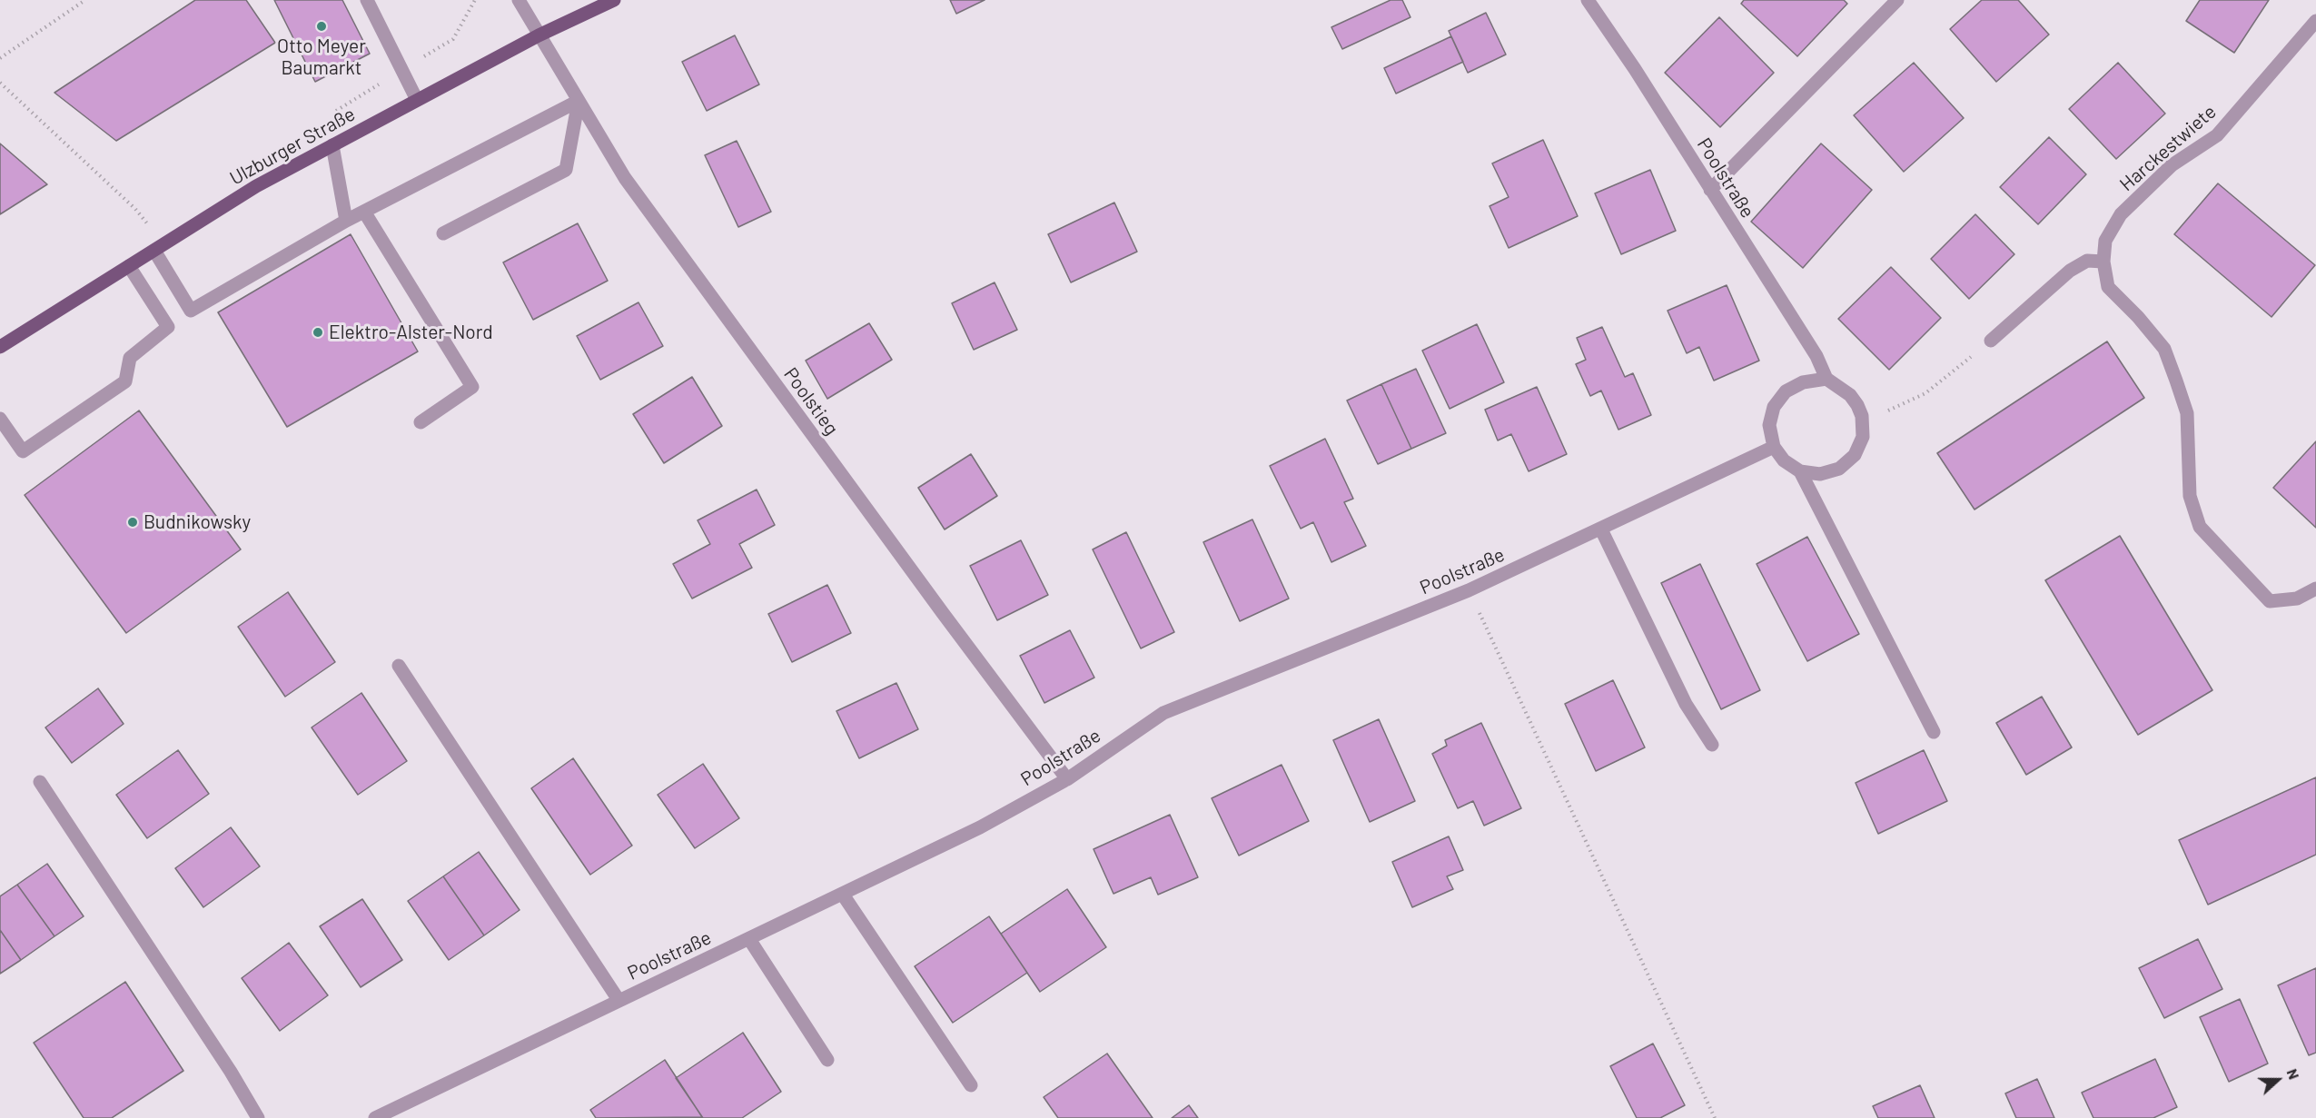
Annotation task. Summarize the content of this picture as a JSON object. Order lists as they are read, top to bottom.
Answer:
{
  "streets": {
    "main road": ["Ulzburger Straße"],
    "street": ["Harckestwiete", "Poolstraße", "Poolstieg"]
  },
  "crossings": [
    ["Ulzburger Straße", "Poolstieg"],
    ["Poolstraße", "Poolstieg"]
  ],
  "places": ["Otto Meyer Baumarkt", "Elektro-Alster-Nord", "Budnikowsky"],
  "north": "right"
}
